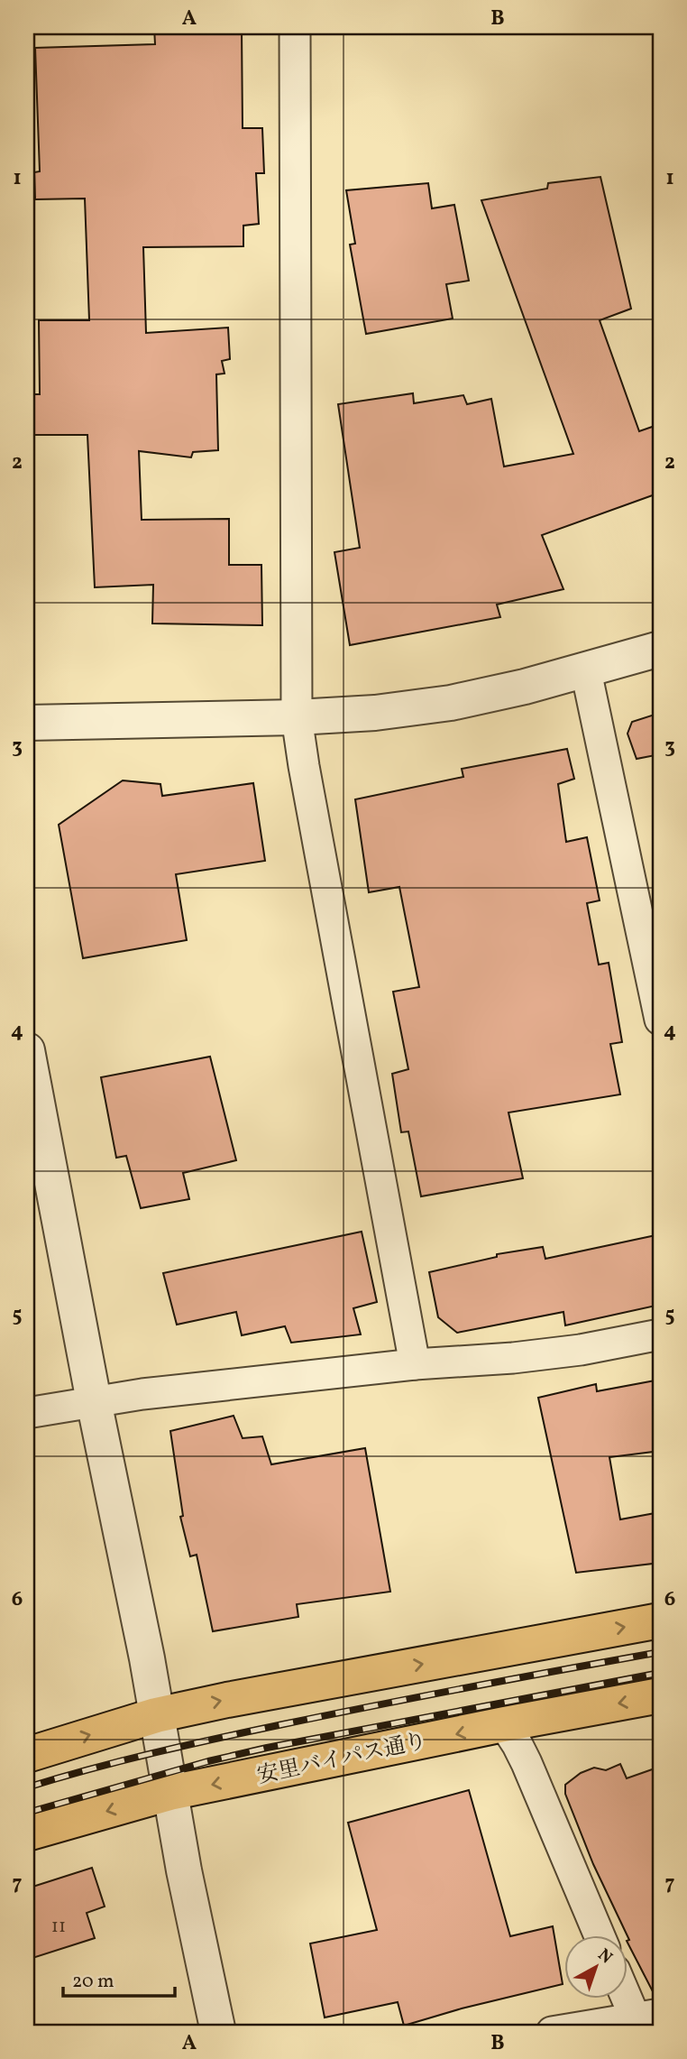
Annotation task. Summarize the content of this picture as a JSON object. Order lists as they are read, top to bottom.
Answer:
{
  "streets": {
    "highway": ["安里バイパス通り"]
  },
  "house_numbers": ["11"],
  "scale_bar": "20 m",
  "north": "top right",
  "grid": {
    "columns": ["A", "B"],
    "rows": [
      "1",
      "2",
      "3",
      "4",
      "5",
      "6",
      "7"
    ]
  }
}
